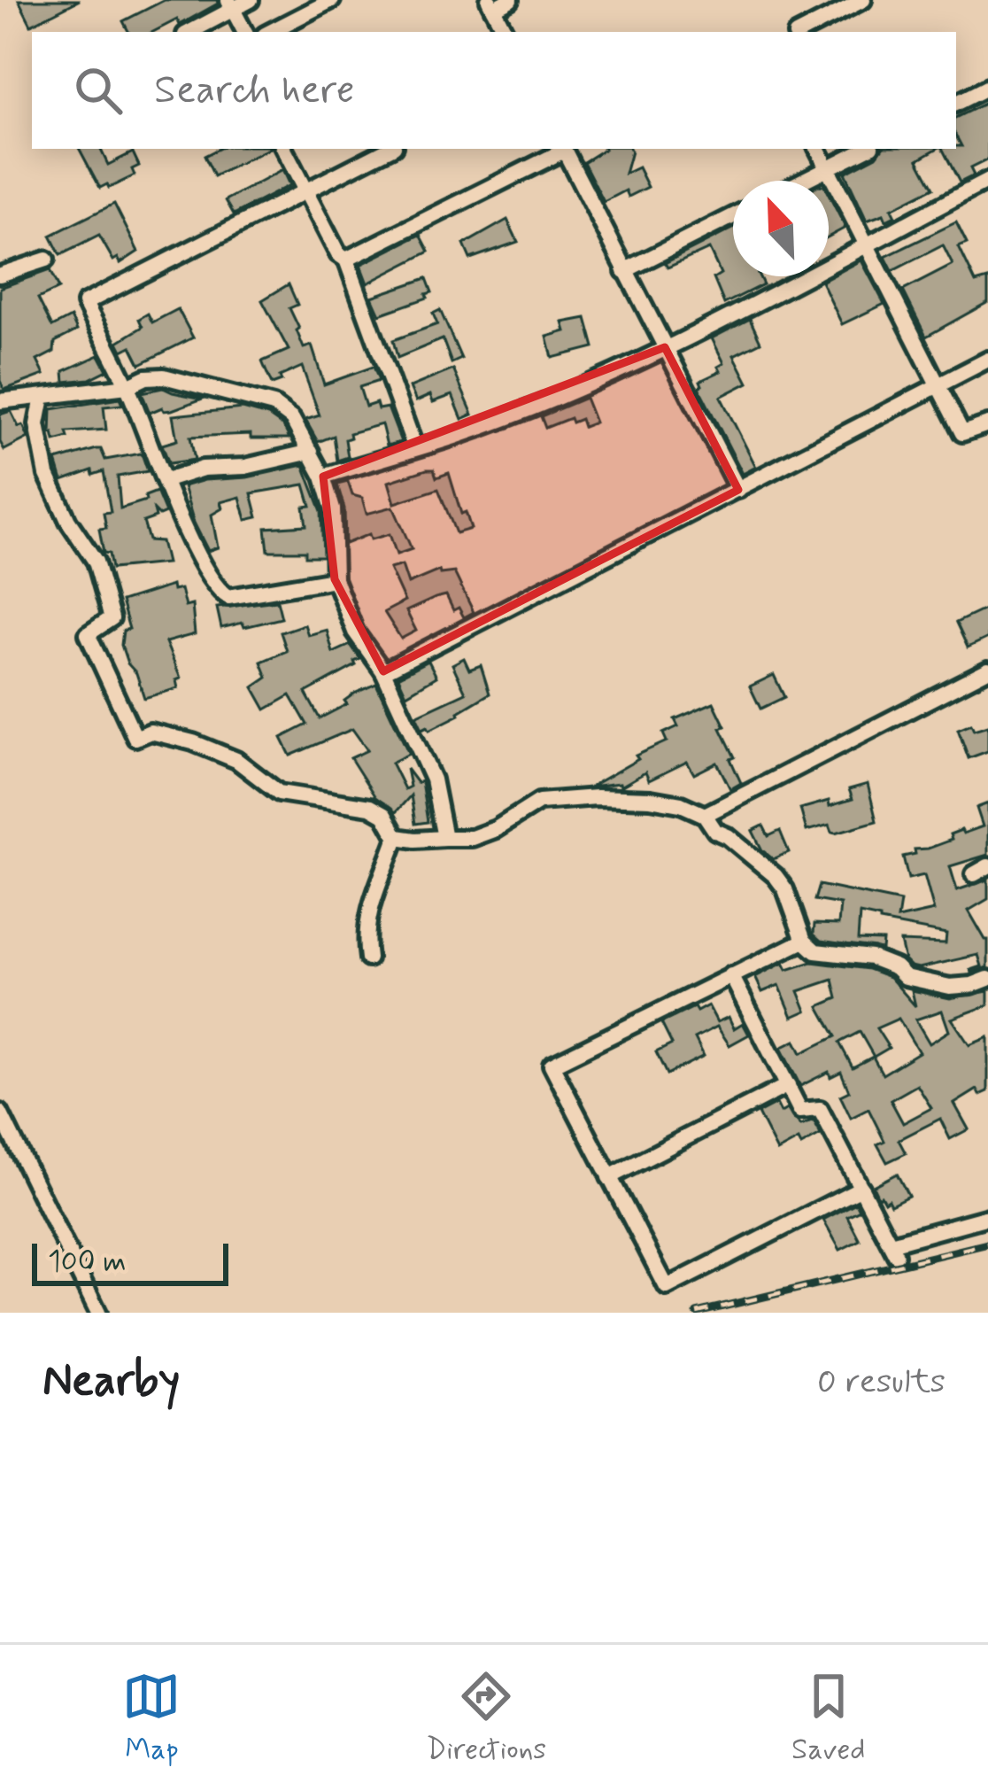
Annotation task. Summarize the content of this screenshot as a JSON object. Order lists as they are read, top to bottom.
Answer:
{
  "scale_bar": "100 m",
  "north": "top left",
  "page": {
    "search": "Search here",
    "scale": "100 m",
    "heading": ["Nearby", "0 results"],
    "nav": ["Map", "Directions", "Saved"]
  }
}
